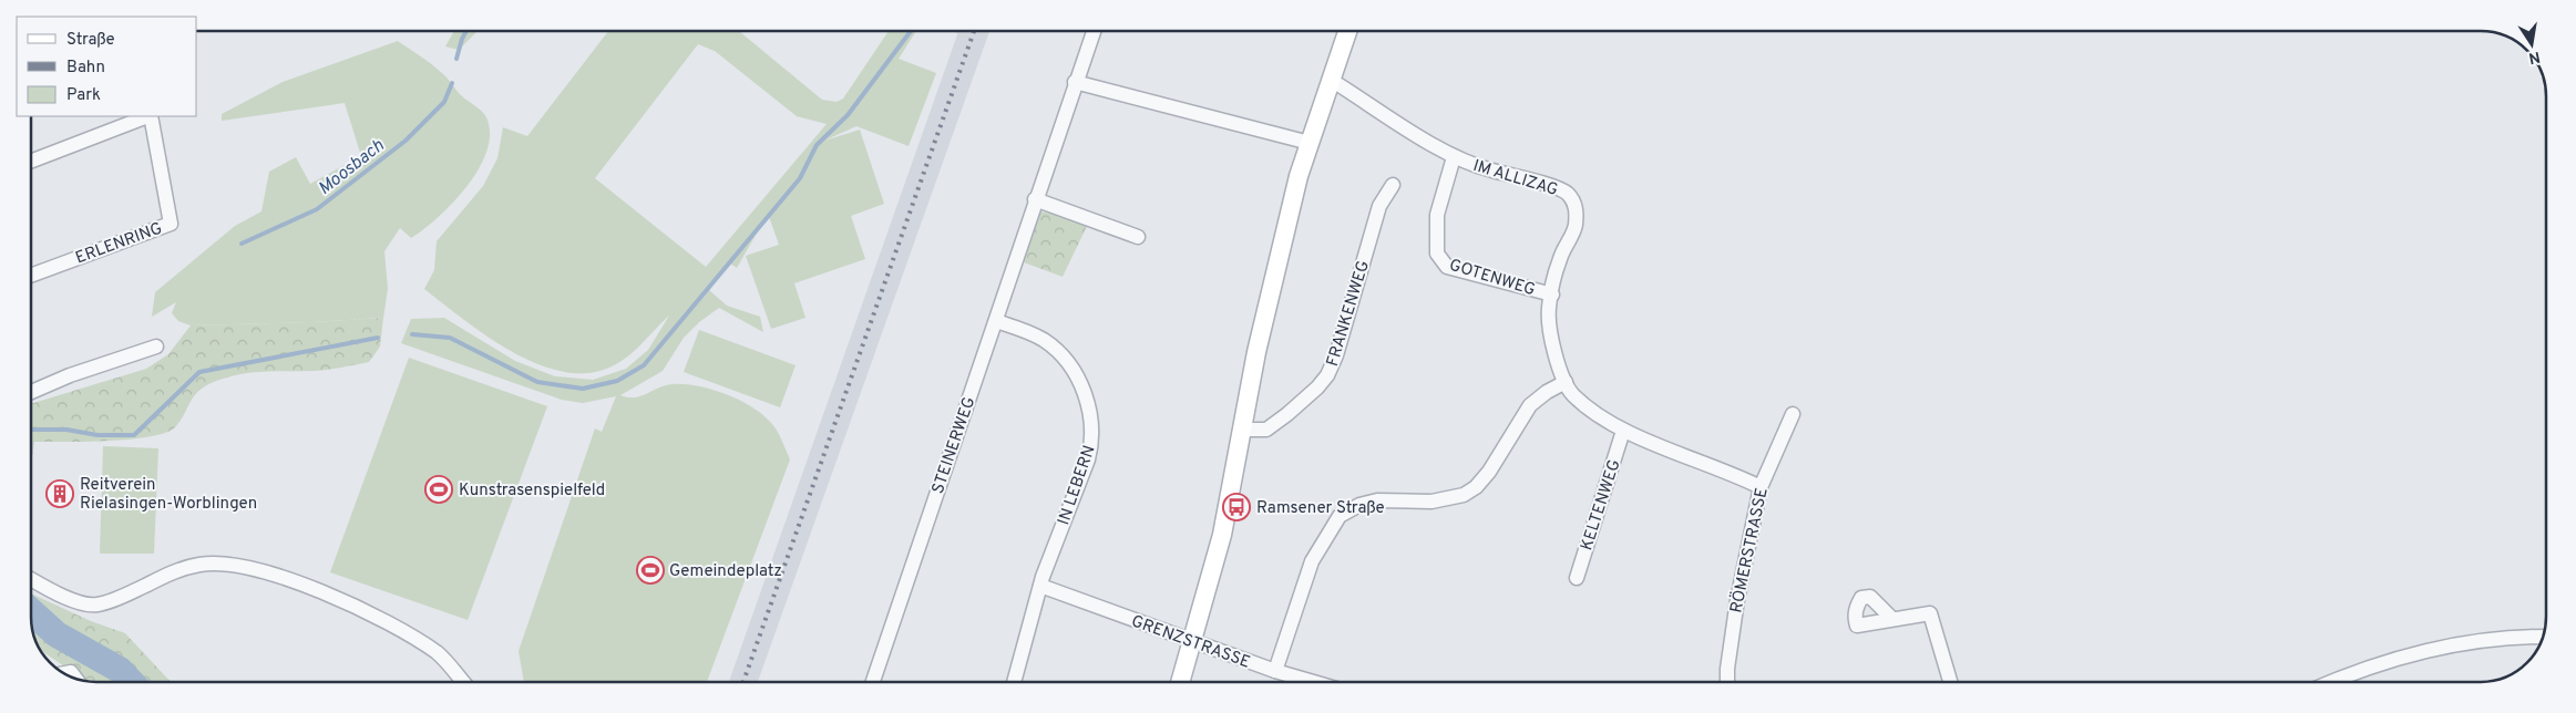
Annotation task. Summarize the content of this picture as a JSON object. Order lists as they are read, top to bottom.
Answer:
{
  "streets": {
    "street": [
      "IM ALLIZAG",
      "ERLENRING",
      "GOTENWEG",
      "FRANKENWEG",
      "STEINERWEG",
      "IN LEBERN",
      "KELTENWEG",
      "RÖMERSTRASSE",
      "GRENZSTRASSE"
    ]
  },
  "crossings": [
    ["IM ALLIZAG", "GOTENWEG"],
    ["IM ALLIZAG", "KELTENWEG"],
    ["IM ALLIZAG", "RÖMERSTRASSE"],
    ["STEINERWEG", "IN LEBERN"],
    ["IN LEBERN", "GRENZSTRASSE"]
  ],
  "water": ["Moosbach"],
  "places": {
    "sports": ["Kunstrasenspielfeld", "Gemeindeplatz"],
    "building": ["Reitverein Rielasingen-Worblingen"],
    "bus stop": ["Ramsener Straße"]
  },
  "legend": ["Straße", "Bahn", "Park"],
  "north": "bottom"
}
